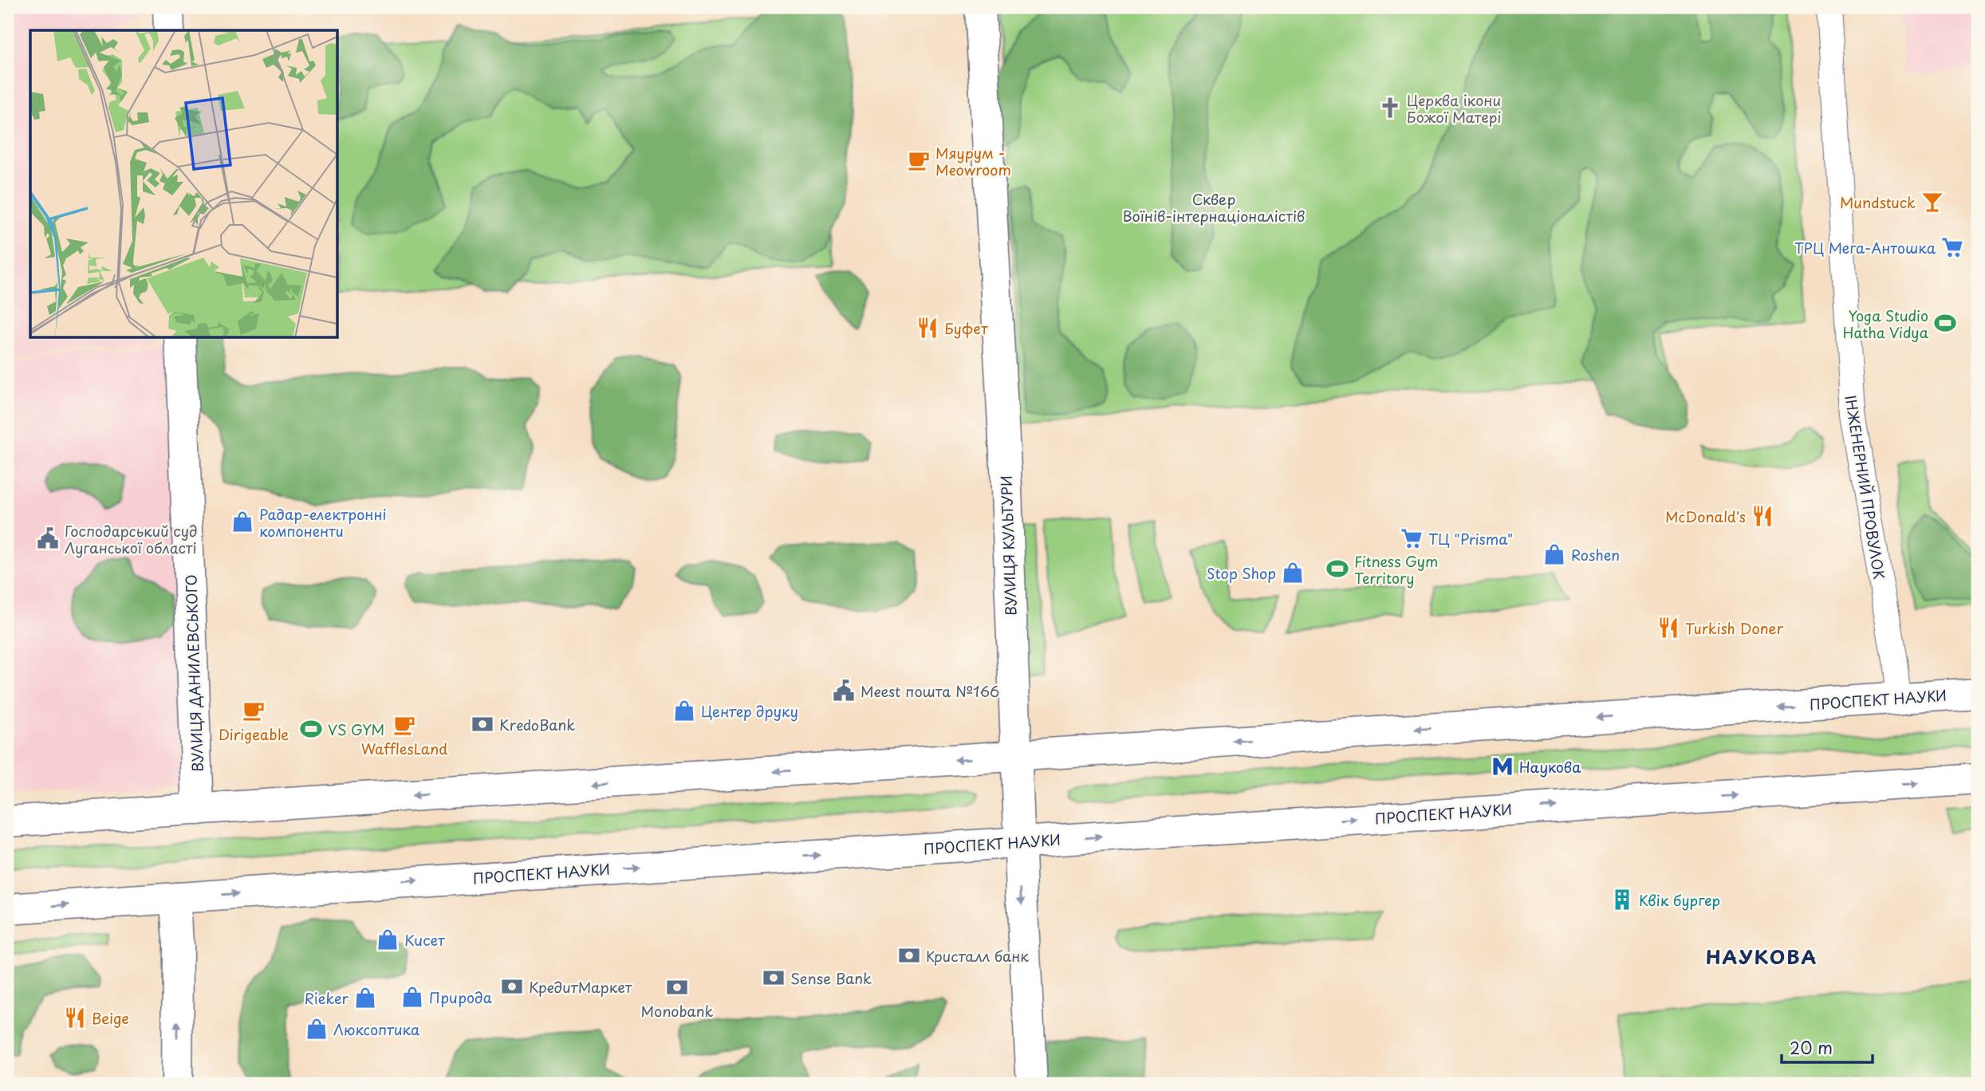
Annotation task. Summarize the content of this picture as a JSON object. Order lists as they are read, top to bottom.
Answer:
{
  "streets": {
    "main road": ["ВУЛИЦЯ КУЛЬТУРИ", "ВУЛИЦЯ ДАНИЛЕВСЬКОГО", "ПРОСПЕКТ НАУКИ"],
    "street": ["ІНЖЕНЕРНИЙ ПРОВУЛОК"]
  },
  "crossings": [
    ["ІНЖЕНЕРНИЙ ПРОВУЛОК", "ПРОСПЕКТ НАУКИ"],
    ["ВУЛИЦЯ КУЛЬТУРИ", "ПРОСПЕКТ НАУКИ"],
    ["ВУЛИЦЯ ДАНИЛЕВСЬКОГО", "ПРОСПЕКТ НАУКИ"]
  ],
  "districts": ["НАУКОВА"],
  "parks": ["Сквер Воїнів-інтернаціоналістів"],
  "places": {
    "church": ["Церква ікони Божої Матері"],
    "cafe": ["Мяурум - Meowroom", "Dirigeable", "WafflesLand"],
    "bar": ["Mundstuck"],
    "supermarket": ["ТРЦ Мега-Антошка", "ТЦ \"Prisma\""],
    "sports": ["Yoga Studio Hatha Vidya", "Fitness Gym Territory", "VS GYM"],
    "restaurant": [
      "Буфет",
      "McDonald's",
      "Turkish Doner",
      "Beige"
    ],
    "shop": [
      "Радар-електронні компоненти",
      "Roshen",
      "Stop Shop",
      "Центер друку",
      "Кисет",
      "Природа",
      "Rieker",
      "Люксоптика"
    ],
    "public building": ["Господарський суд Луганської області", "Meest пошта №166"],
    "bank": [
      "KredoBank",
      "Кристалл банк",
      "Sense Bank",
      "КредитМаркет",
      "Monobank"
    ],
    "metro station": ["Наукова"],
    "building": ["Квік бургер"]
  },
  "scale_bar": "20 m"
}
